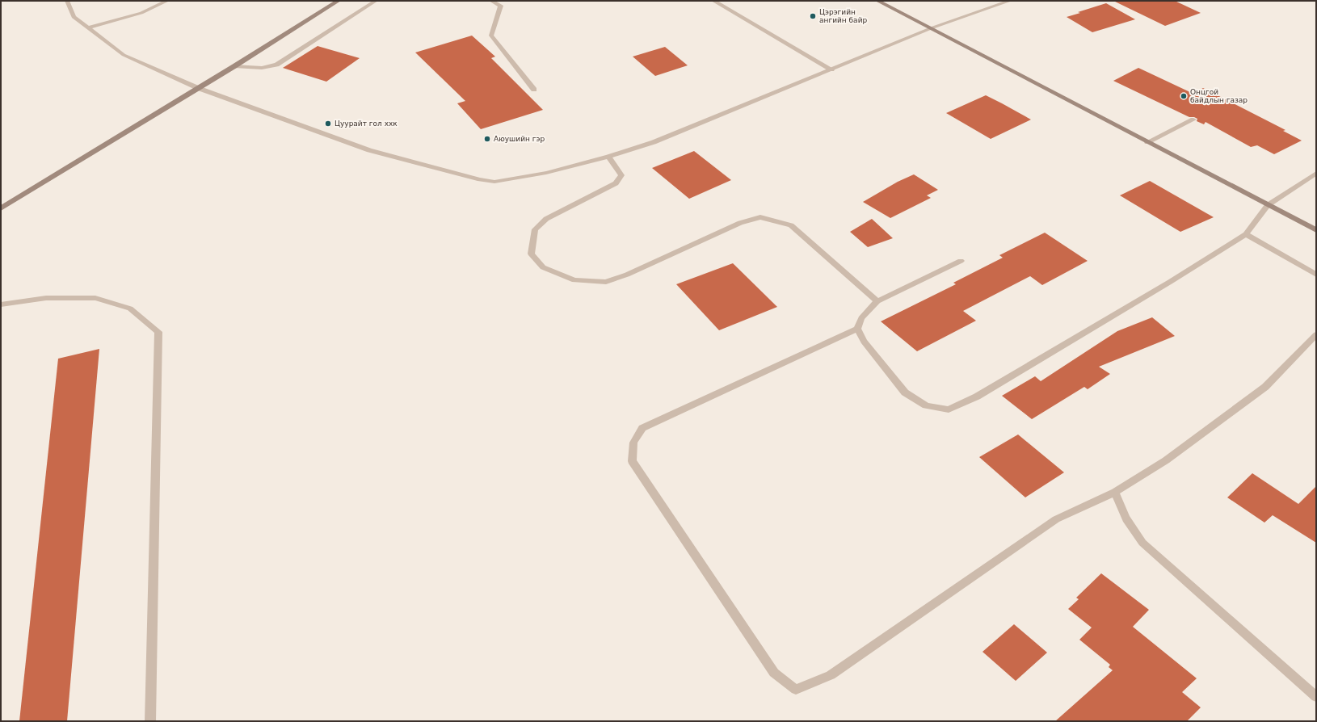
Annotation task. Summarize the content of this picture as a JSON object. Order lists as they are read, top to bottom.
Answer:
{
  "places": [
    "Цэрэгийн ангийн байр",
    "Онцгой байдлын газар",
    "Цуурайт гол ххк",
    "Аюушийн гэр"
  ]
}
